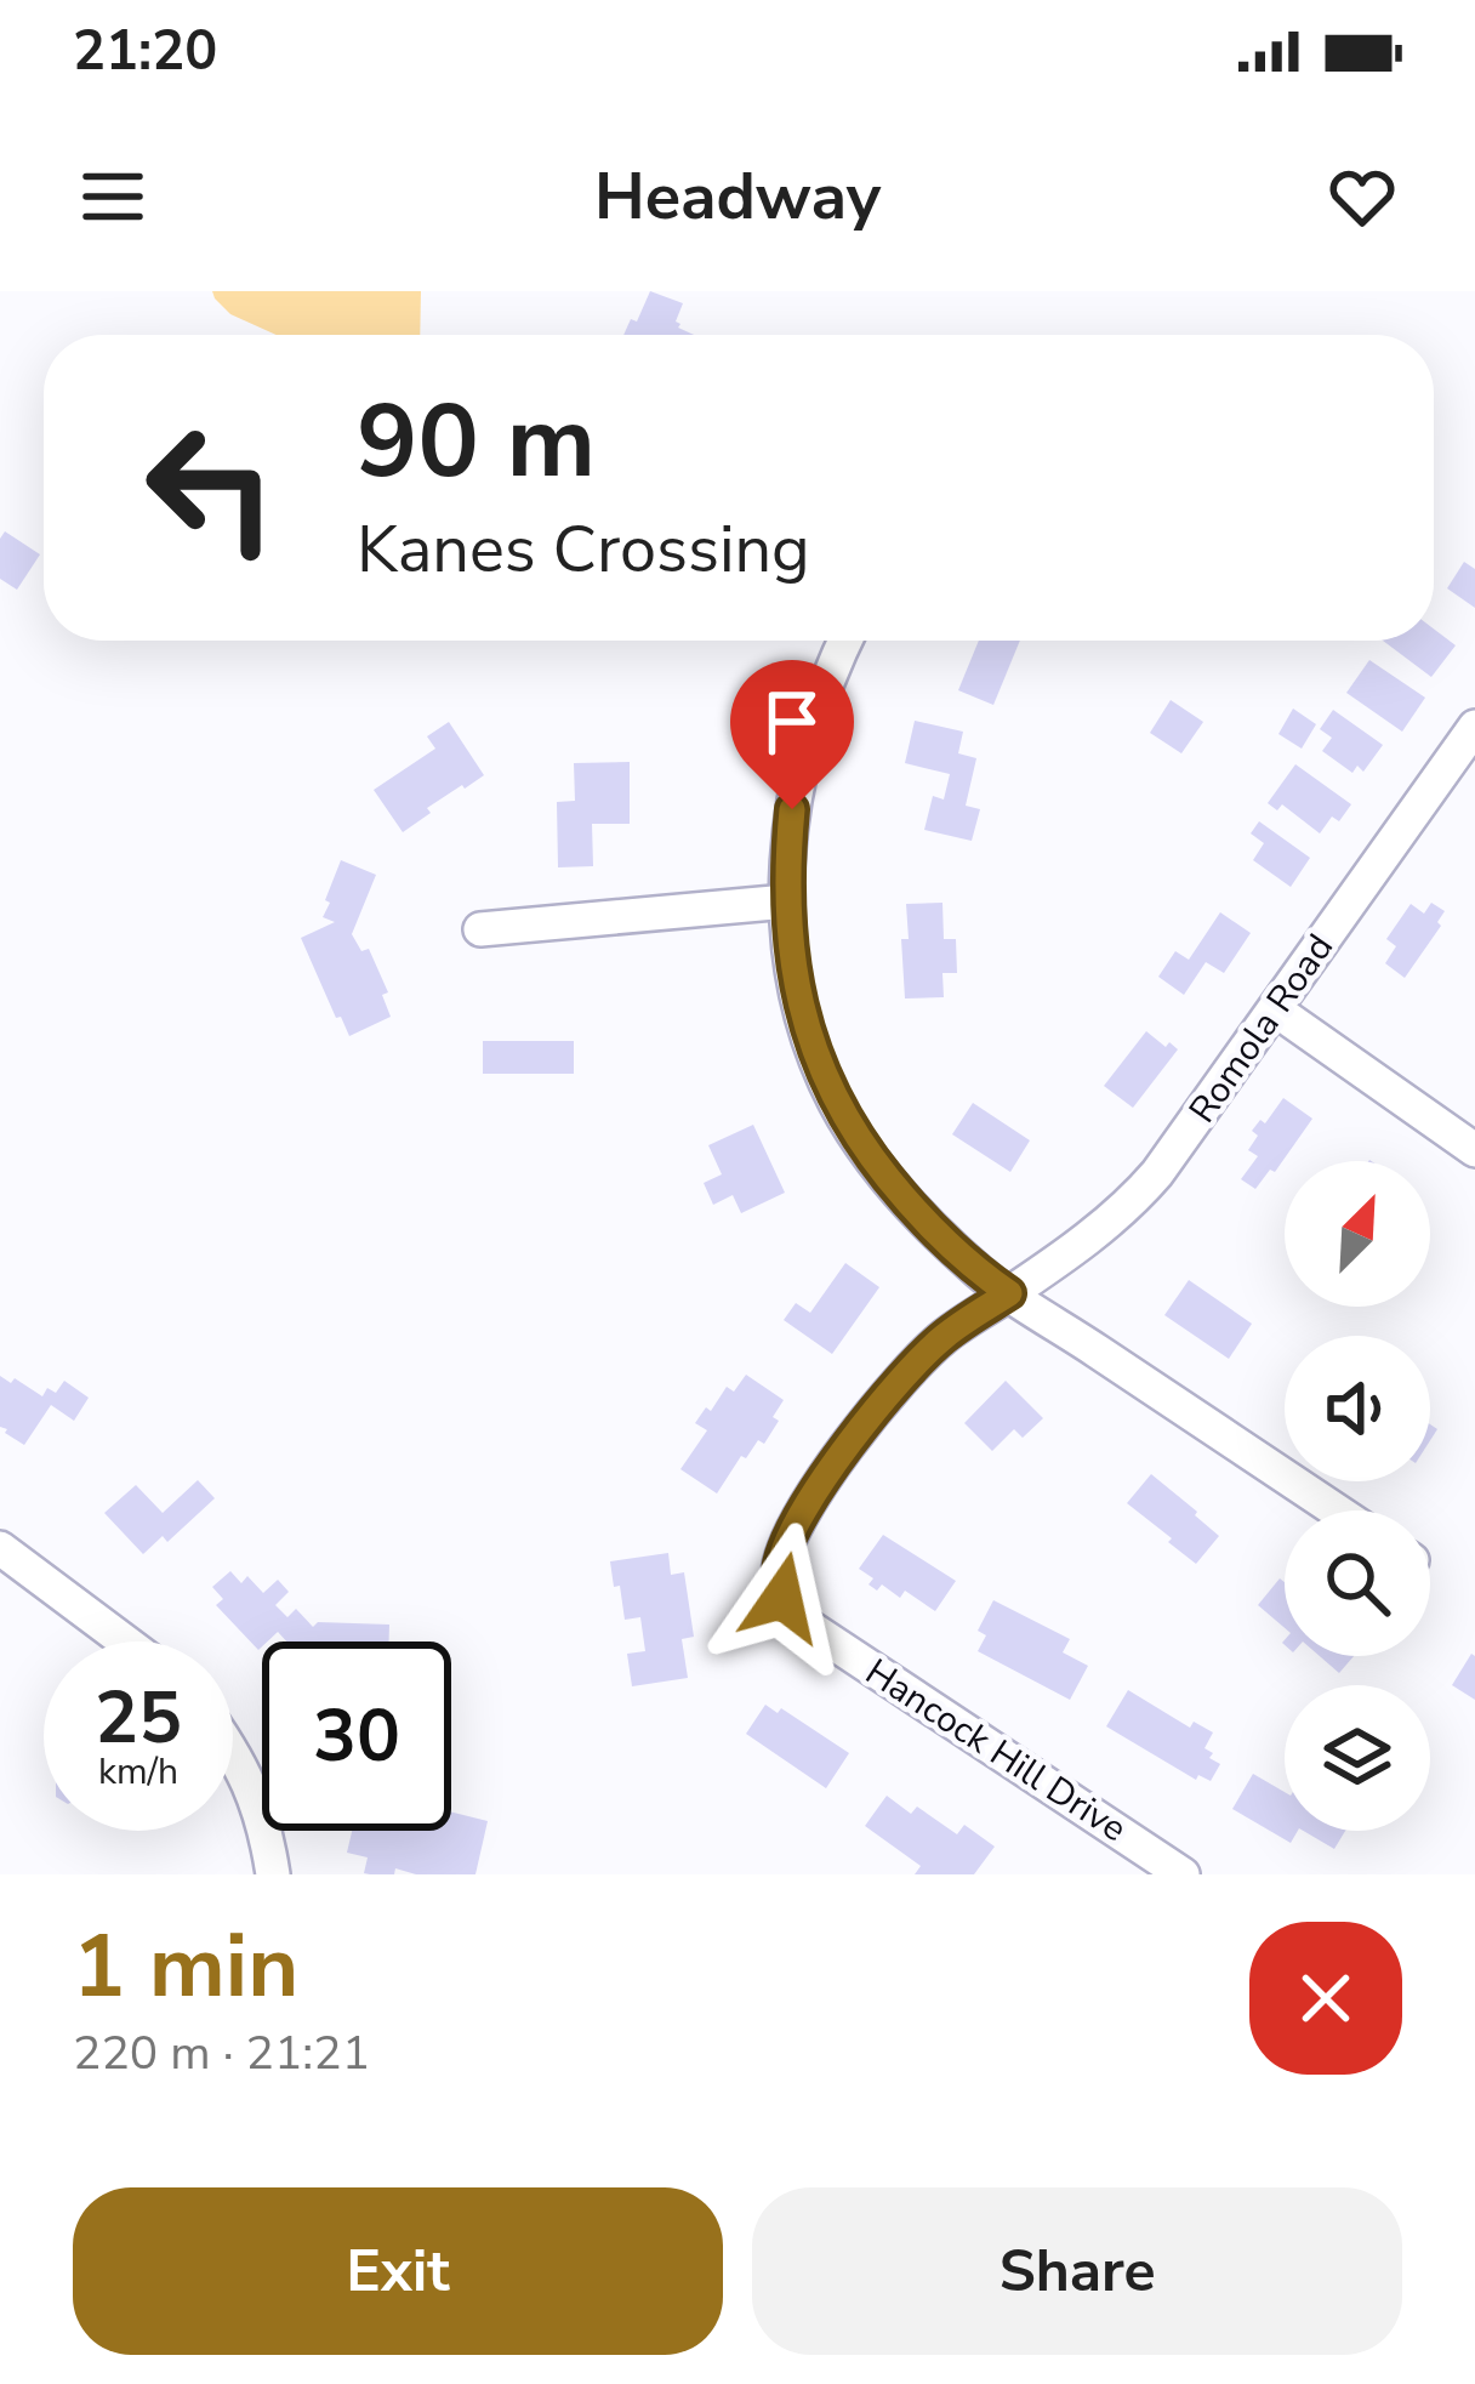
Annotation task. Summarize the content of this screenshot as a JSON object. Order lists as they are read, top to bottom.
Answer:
{
  "streets": {
    "street": ["Romola Road", "Hancock Hill Drive"]
  },
  "crossings": [
    ["Romola Road", "Hancock Hill Drive"]
  ],
  "north": "top right",
  "page": {
    "status": "21:20",
    "header": "Headway",
    "turn": ["90 m", "Kanes Crossing"],
    "speed": "25 km/h",
    "limit": "30",
    "heading": ["1 min", "220 m · 21:21"],
    "buttons": ["Exit", "Share"]
  }
}
